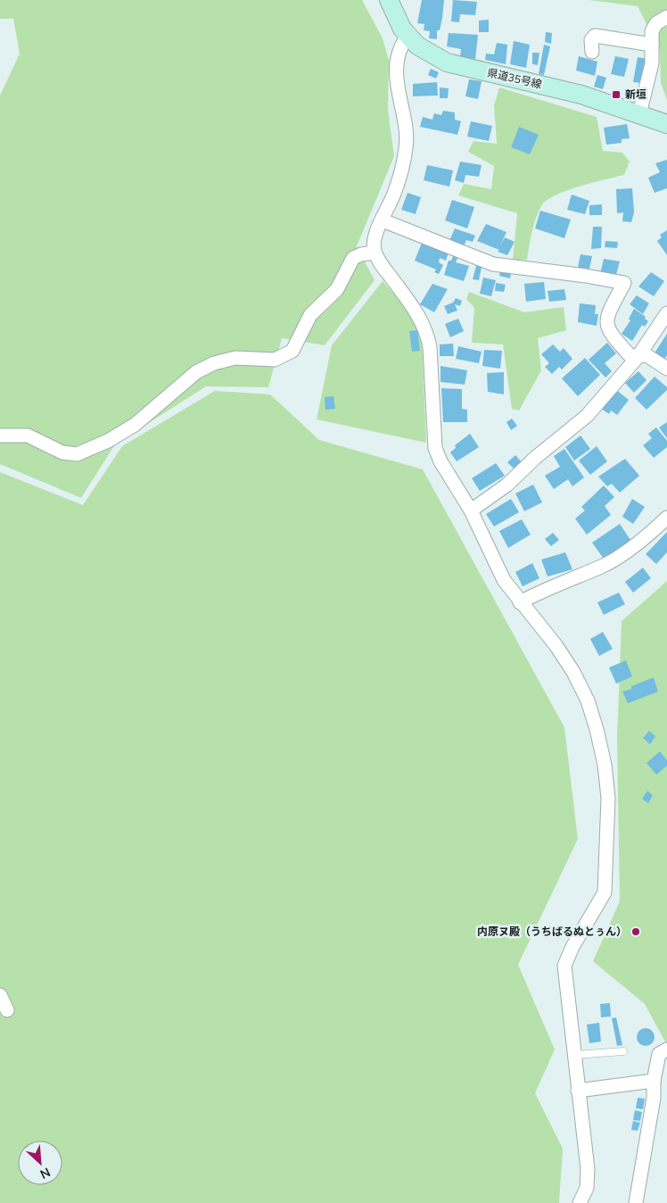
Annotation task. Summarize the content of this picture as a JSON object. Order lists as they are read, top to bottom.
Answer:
{
  "streets": {
    "main road": ["県道35号線"]
  },
  "places": {
    "transit": ["新垣"],
    "other": ["内原ヌ殿（うちばるぬとぅん）"]
  },
  "north": "bottom right"
}
